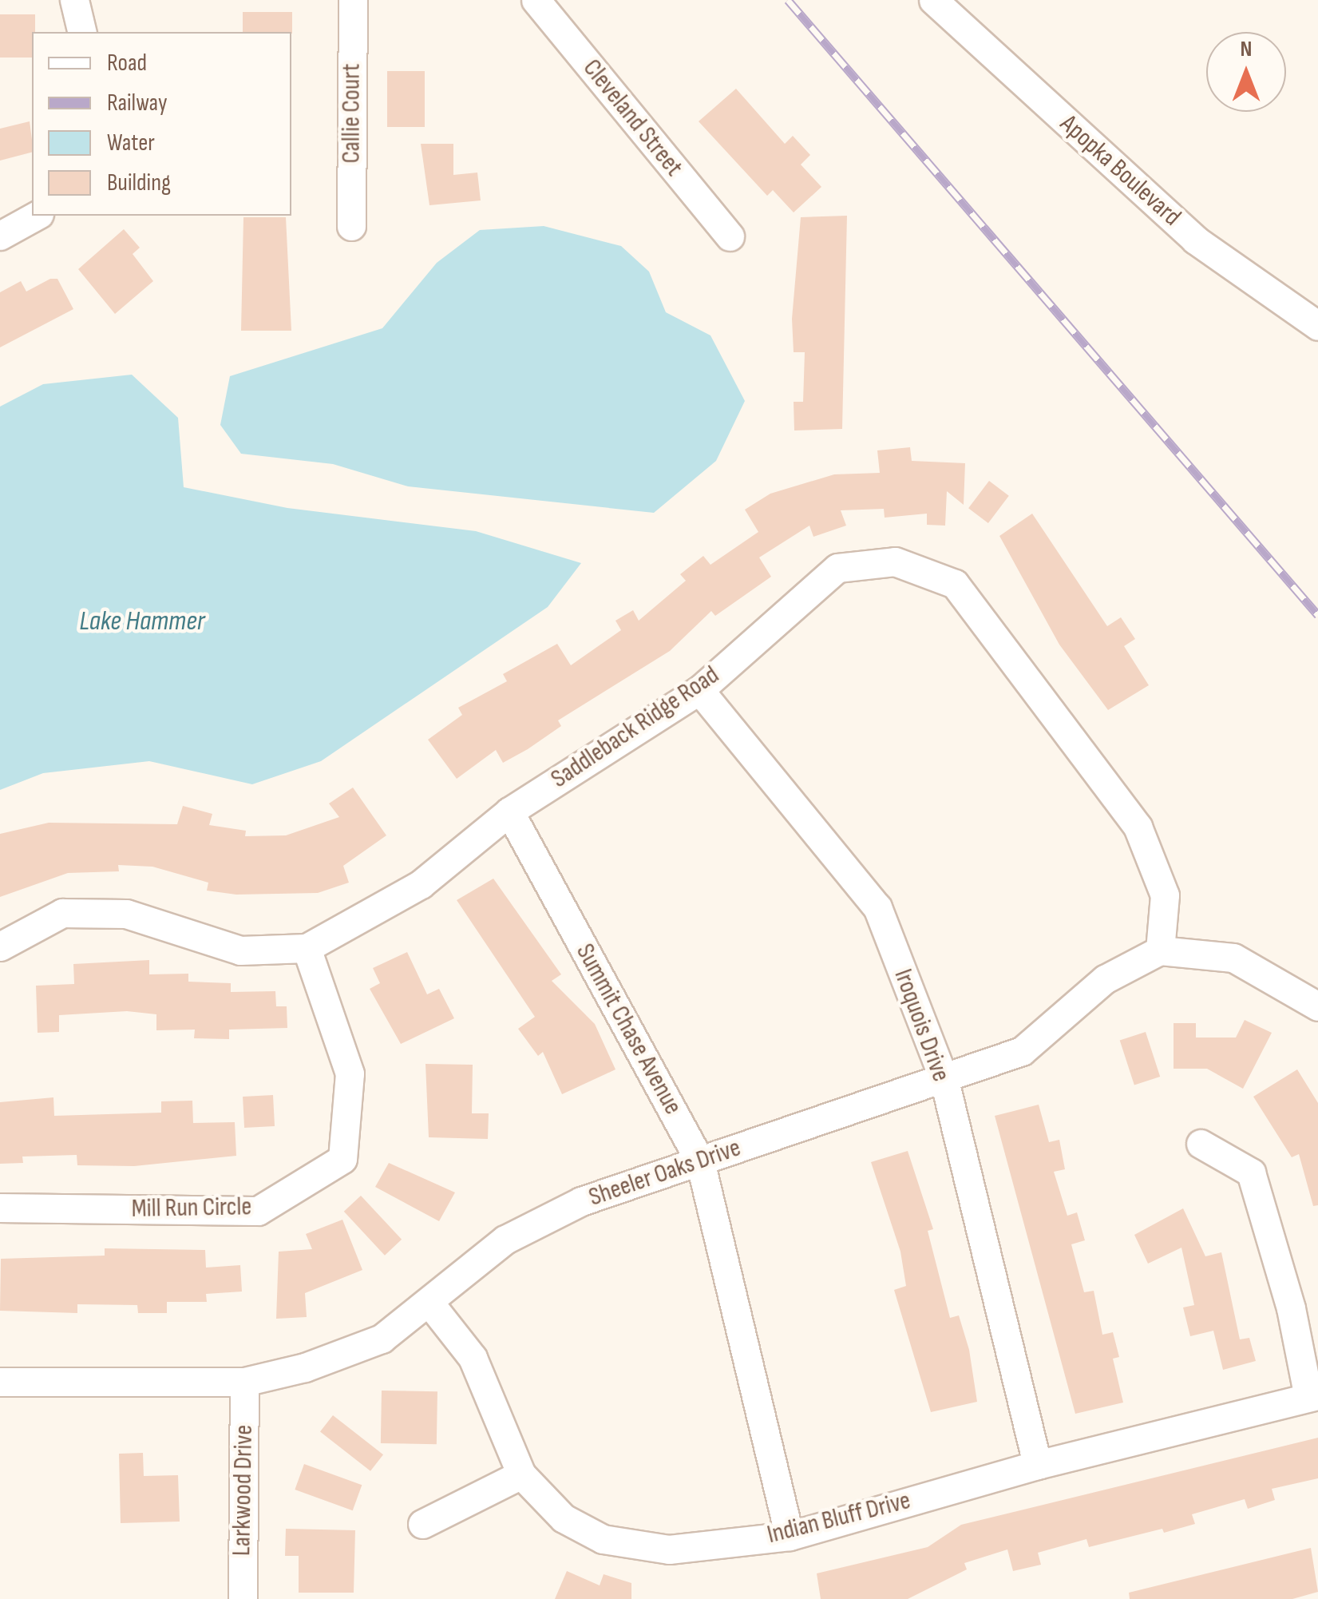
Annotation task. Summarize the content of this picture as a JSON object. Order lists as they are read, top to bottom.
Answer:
{
  "streets": {
    "street": [
      "Callie Court",
      "Cleveland Street",
      "Apopka Boulevard",
      "Saddleback Ridge Road",
      "Iroquois Drive",
      "Summit Chase Avenue",
      "Sheeler Oaks Drive",
      "Mill Run Circle",
      "Larkwood Drive",
      "Indian Bluff Drive"
    ]
  },
  "crossings": [
    ["Saddleback Ridge Road", "Iroquois Drive"],
    ["Saddleback Ridge Road", "Summit Chase Avenue"],
    ["Saddleback Ridge Road", "Sheeler Oaks Drive"],
    ["Saddleback Ridge Road", "Mill Run Circle"],
    ["Iroquois Drive", "Sheeler Oaks Drive"],
    ["Iroquois Drive", "Indian Bluff Drive"],
    ["Summit Chase Avenue", "Sheeler Oaks Drive"],
    ["Summit Chase Avenue", "Indian Bluff Drive"],
    ["Sheeler Oaks Drive", "Larkwood Drive"],
    ["Sheeler Oaks Drive", "Indian Bluff Drive"]
  ],
  "water": ["Lake Hammer"],
  "legend": [
    "Road",
    "Railway",
    "Water",
    "Building"
  ],
  "north": "top"
}
